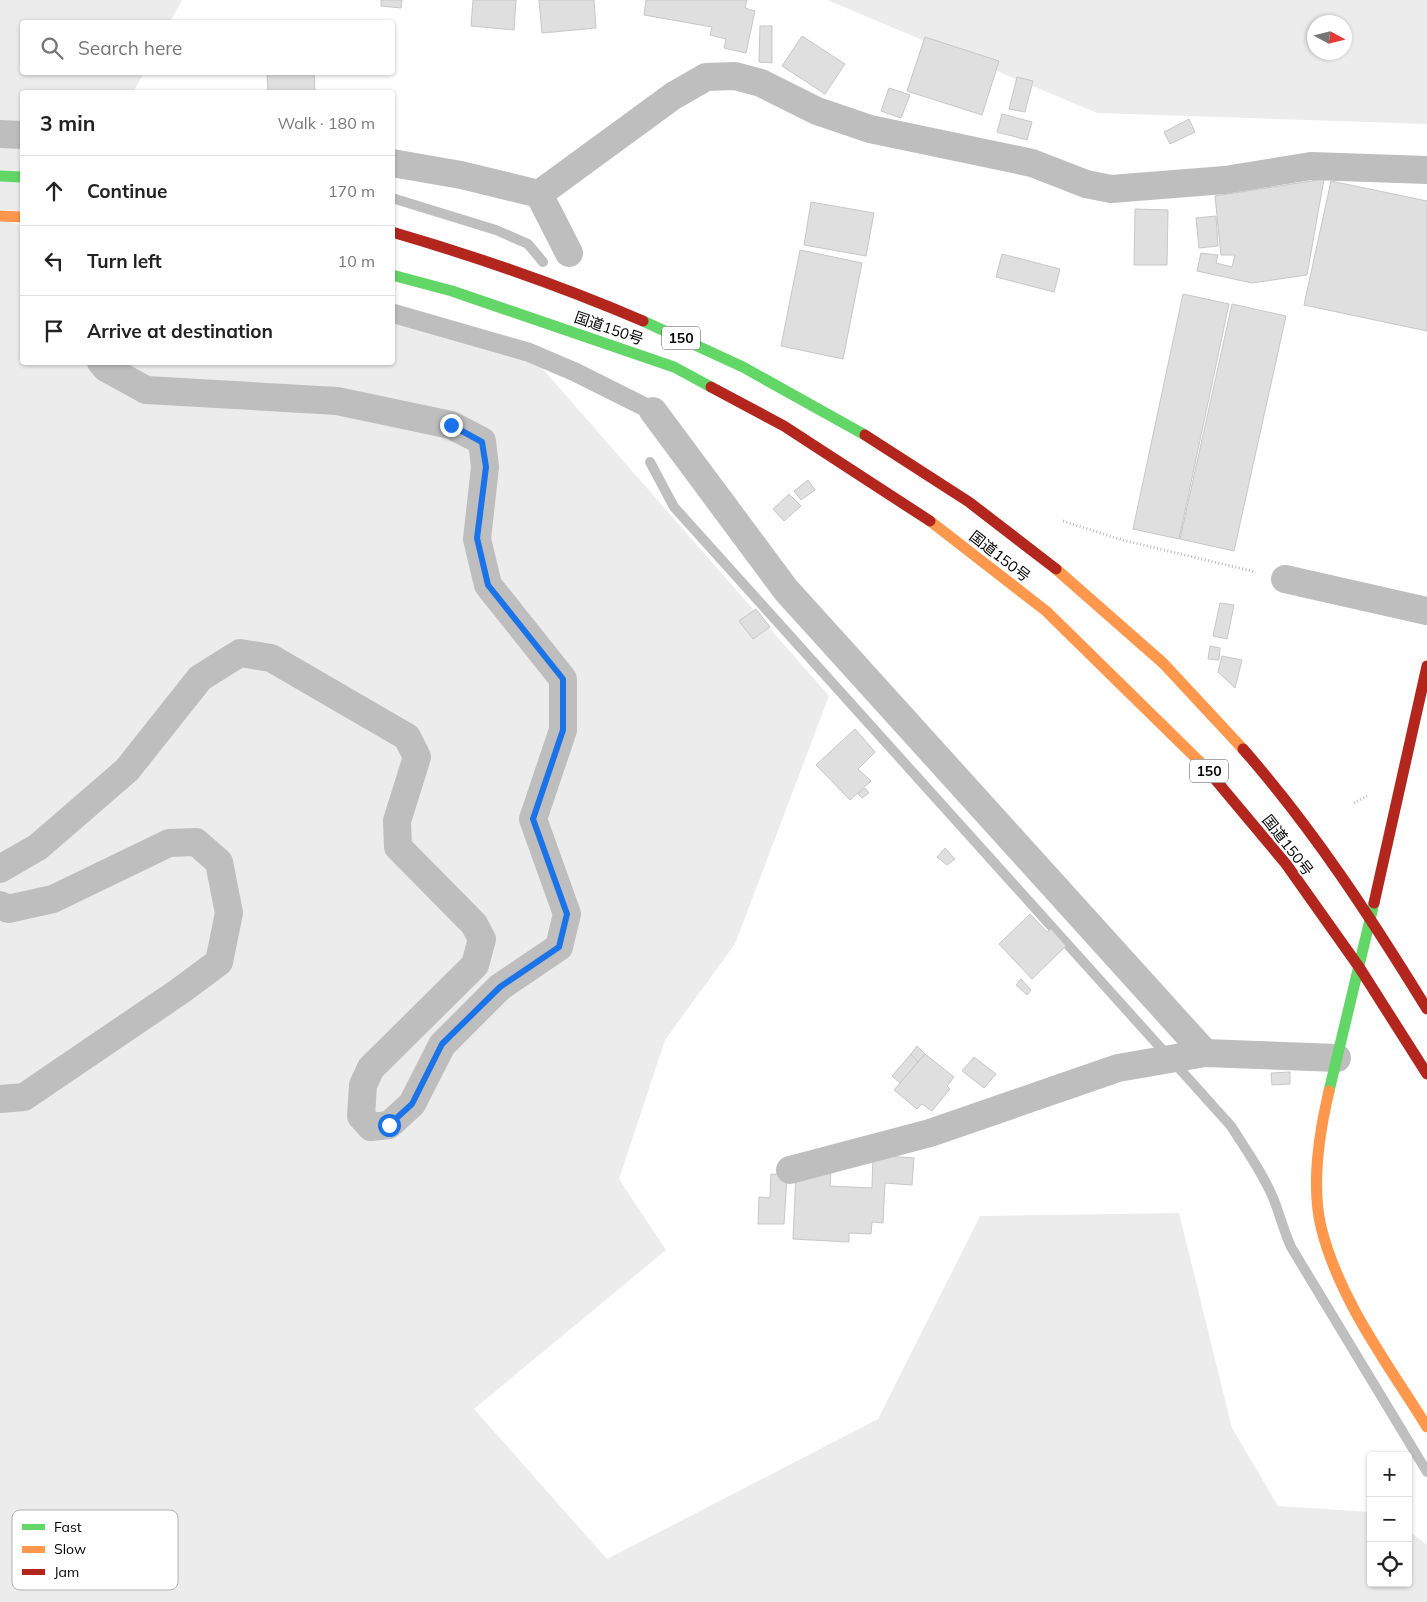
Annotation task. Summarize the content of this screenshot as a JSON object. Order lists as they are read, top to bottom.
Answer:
{
  "streets": {
    "main road": ["国道150号", "150"]
  },
  "legend": ["Fast", "Slow", "Jam"],
  "north": "right",
  "page": {
    "search": "Search here",
    "heading": ["3 min", "Walk · 180 m"],
    "list": [
      ["Continue", "170 m"],
      ["Turn left", "10 m"],
      "Arrive at destination"
    ],
    "map_buttons": ["+", "−"]
  }
}
